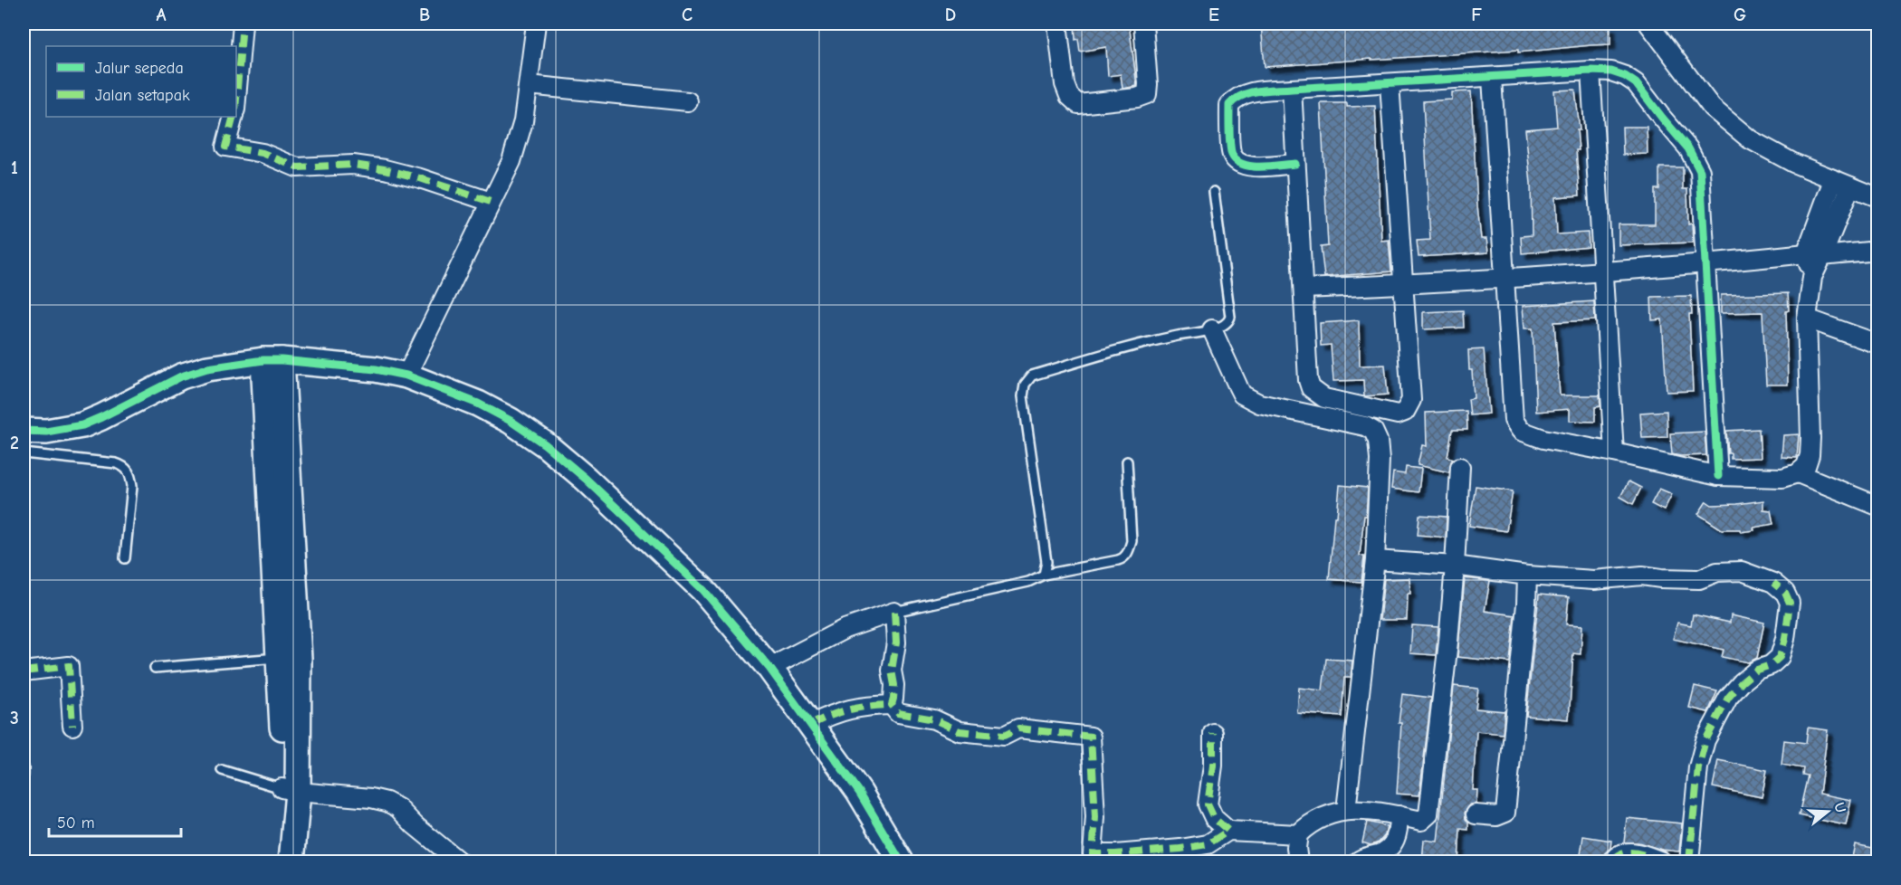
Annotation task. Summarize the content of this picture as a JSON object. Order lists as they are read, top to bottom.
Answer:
{
  "legend": ["Jalur sepeda", "Jalan setapak"],
  "scale_bar": "50 m",
  "north": "right",
  "grid": {
    "columns": [
      "A",
      "B",
      "C",
      "D",
      "E",
      "F",
      "G"
    ],
    "rows": ["1", "2", "3"]
  }
}
